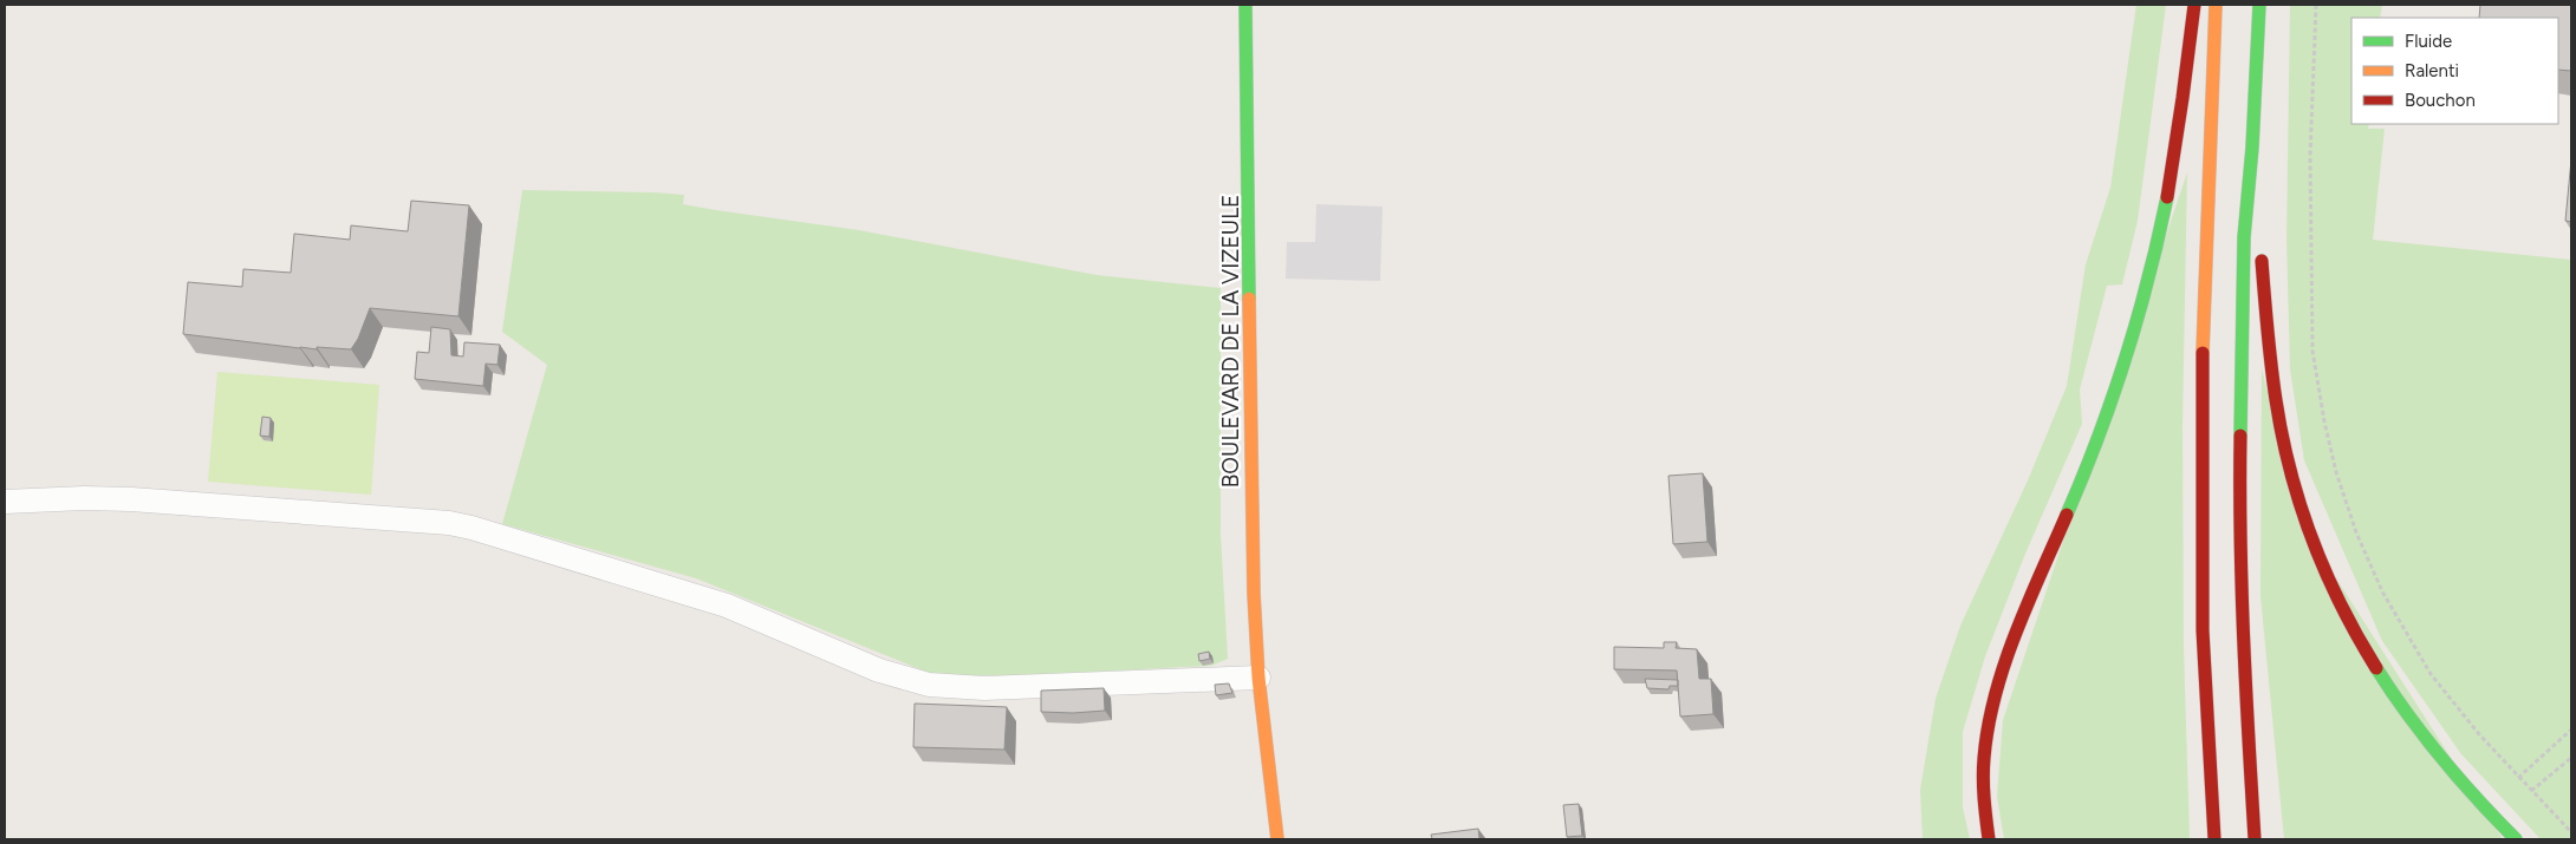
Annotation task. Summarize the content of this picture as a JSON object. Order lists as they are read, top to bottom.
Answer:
{
  "streets": {
    "main road": ["BOULEVARD DE LA VIZEULE"]
  },
  "legend": ["Fluide", "Ralenti", "Bouchon"]
}
